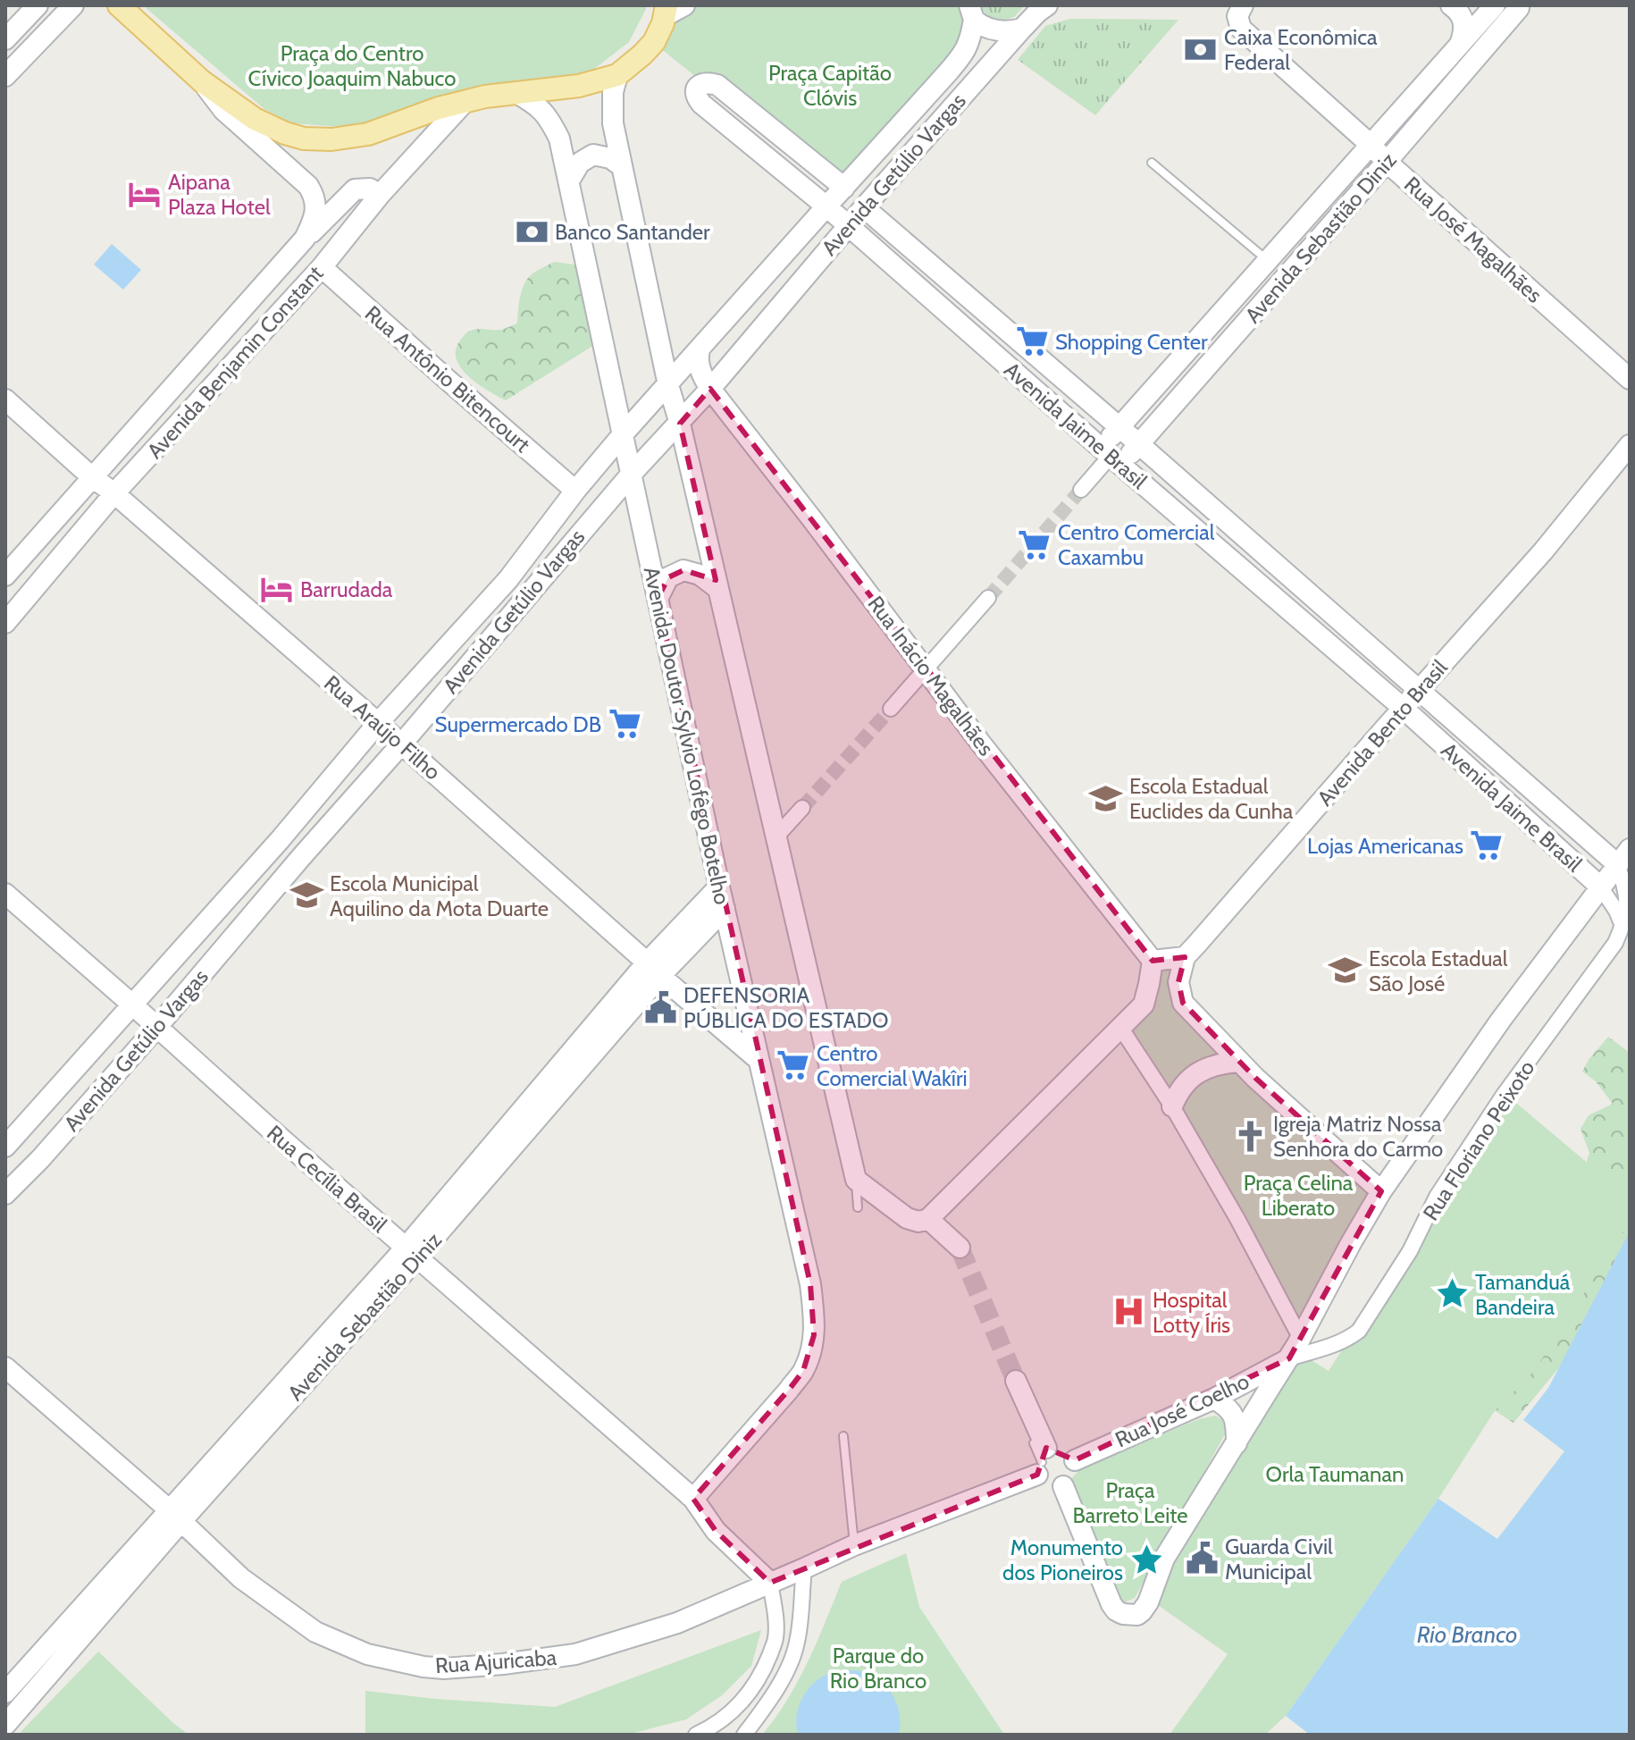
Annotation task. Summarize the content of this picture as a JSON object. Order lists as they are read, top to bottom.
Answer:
{
  "streets": {
    "street": [
      "Avenida Getúlio Vargas",
      "Avenida Sebastião Diniz",
      "Rua José Magalhães",
      "Avenida Benjamin Constant",
      "Rua Antônio Bitencourt",
      "Avenida Jaime Brasil",
      "Rua Inácio Magalhães",
      "Rua Araújo Filho",
      "Avenida Bento Brasil",
      "Avenida Doutor Sylvio Lofêgo Botelho",
      "Rua Floriano Peixoto",
      "Rua Cecília Brasil",
      "Rua José Coelho",
      "Rua Ajuricaba"
    ]
  },
  "crossings": [
    ["Avenida Getúlio Vargas", "Rua Antônio Bitencourt"],
    ["Avenida Getúlio Vargas", "Avenida Jaime Brasil"],
    ["Avenida Getúlio Vargas", "Rua Inácio Magalhães"],
    ["Avenida Getúlio Vargas", "Rua Araújo Filho"],
    ["Avenida Getúlio Vargas", "Avenida Doutor Sylvio Lofêgo Botelho"],
    ["Avenida Getúlio Vargas", "Rua Cecília Brasil"],
    ["Avenida Sebastião Diniz", "Rua José Magalhães"],
    ["Avenida Sebastião Diniz", "Avenida Jaime Brasil"],
    ["Avenida Sebastião Diniz", "Rua Araújo Filho"],
    ["Avenida Sebastião Diniz", "Avenida Doutor Sylvio Lofêgo Botelho"],
    ["Avenida Sebastião Diniz", "Rua Cecília Brasil"],
    ["Avenida Sebastião Diniz", "Rua Ajuricaba"],
    ["Avenida Benjamin Constant", "Rua Antônio Bitencourt"],
    ["Avenida Benjamin Constant", "Rua Araújo Filho"],
    ["Avenida Jaime Brasil", "Avenida Bento Brasil"],
    ["Avenida Jaime Brasil", "Rua Floriano Peixoto"],
    ["Rua Araújo Filho", "Avenida Doutor Sylvio Lofêgo Botelho"],
    ["Avenida Doutor Sylvio Lofêgo Botelho", "Rua Cecília Brasil"],
    ["Rua Floriano Peixoto", "Rua José Coelho"],
    ["Rua Cecília Brasil", "Rua Ajuricaba"]
  ],
  "water": ["Rio Branco"],
  "parks": [
    "Praça do Centro Cívico Joaquim Nabuco",
    "Praça Capitão Clóvis",
    "Praça Celina Liberato",
    "Orla Taumanan",
    "Praça Barreto Leite",
    "Parque do Rio Branco"
  ],
  "places": {
    "bank": ["Caixa Econômica Federal", "Banco Santander"],
    "hotel": ["Aipana Plaza Hotel", "Barrudada"],
    "supermarket": [
      "Shopping Center",
      "Centro Comercial Caxambu",
      "Supermercado DB",
      "Lojas Americanas",
      "Centro Comercial Wakîri"
    ],
    "school or university": ["Escola Estadual Euclides da Cunha", "Escola Municipal Aquilino da Mota Duarte", "Escola Estadual São José"],
    "public building": ["DEFENSORIA PÚBLICA DO ESTADO", "Guarda Civil Municipal"],
    "church": ["Igreja Matriz Nossa Senhora do Carmo"],
    "place": ["Tamanduá Bandeira", "Monumento dos Pioneiros"],
    "hospital": ["Hospital Lotty Íris"]
  }
}
